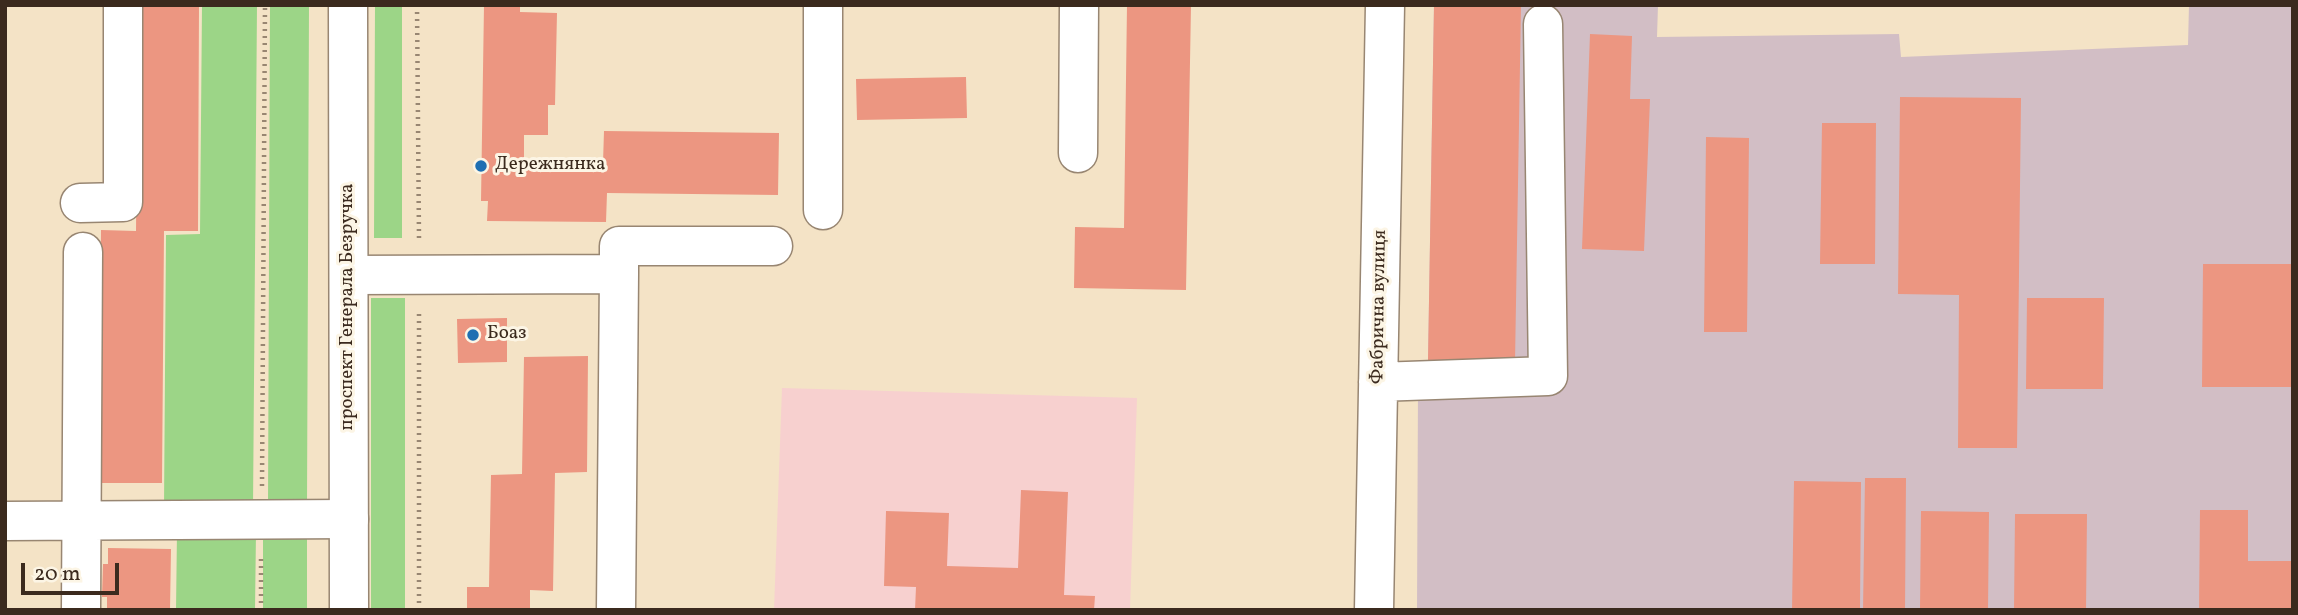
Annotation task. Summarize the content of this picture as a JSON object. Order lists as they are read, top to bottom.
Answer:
{
  "streets": {
    "main road": ["проспект Генерала Безручка", "Фабрична вулиця"]
  },
  "places": ["Дережнянка", "Боаз"],
  "scale_bar": "20 m"
}
